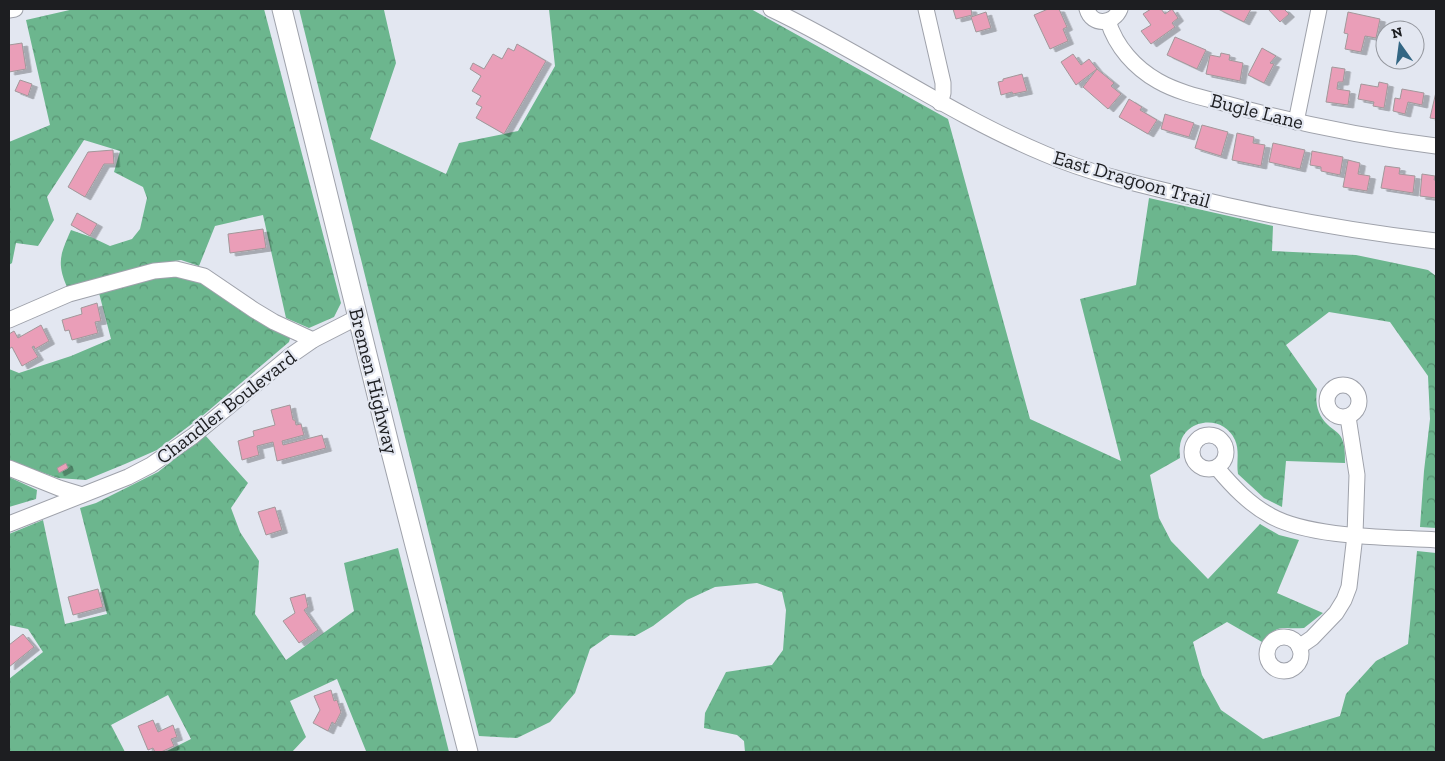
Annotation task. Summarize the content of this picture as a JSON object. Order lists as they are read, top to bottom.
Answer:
{
  "streets": {
    "main road": ["Bremen Highway"],
    "street": ["Bugle Lane", "East Dragoon Trail", "Chandler Boulevard"]
  },
  "crossings": [
    ["Bremen Highway", "Chandler Boulevard"]
  ],
  "north": "top"
}
